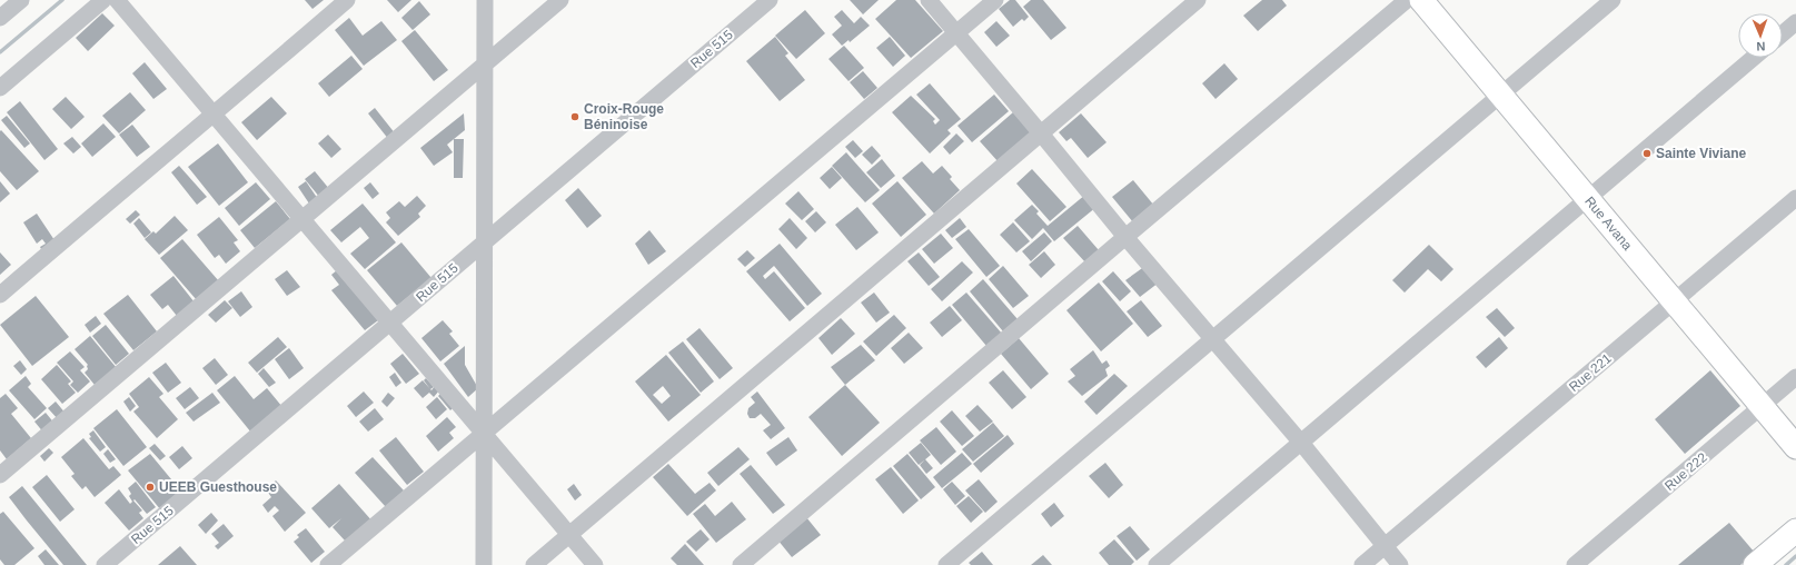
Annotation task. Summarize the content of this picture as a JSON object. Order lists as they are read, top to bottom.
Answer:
{
  "streets": {
    "main road": ["Rue Avana"],
    "street": ["Rue 515", "Rue 221", "Rue 222"]
  },
  "crossings": [
    ["Rue Avana", "Rue 221"],
    ["Rue Avana", "Rue 222"]
  ],
  "places": ["Croix-Rouge Béninoise", "Sainte Viviane", "UEEB Guesthouse"],
  "north": "bottom"
}
